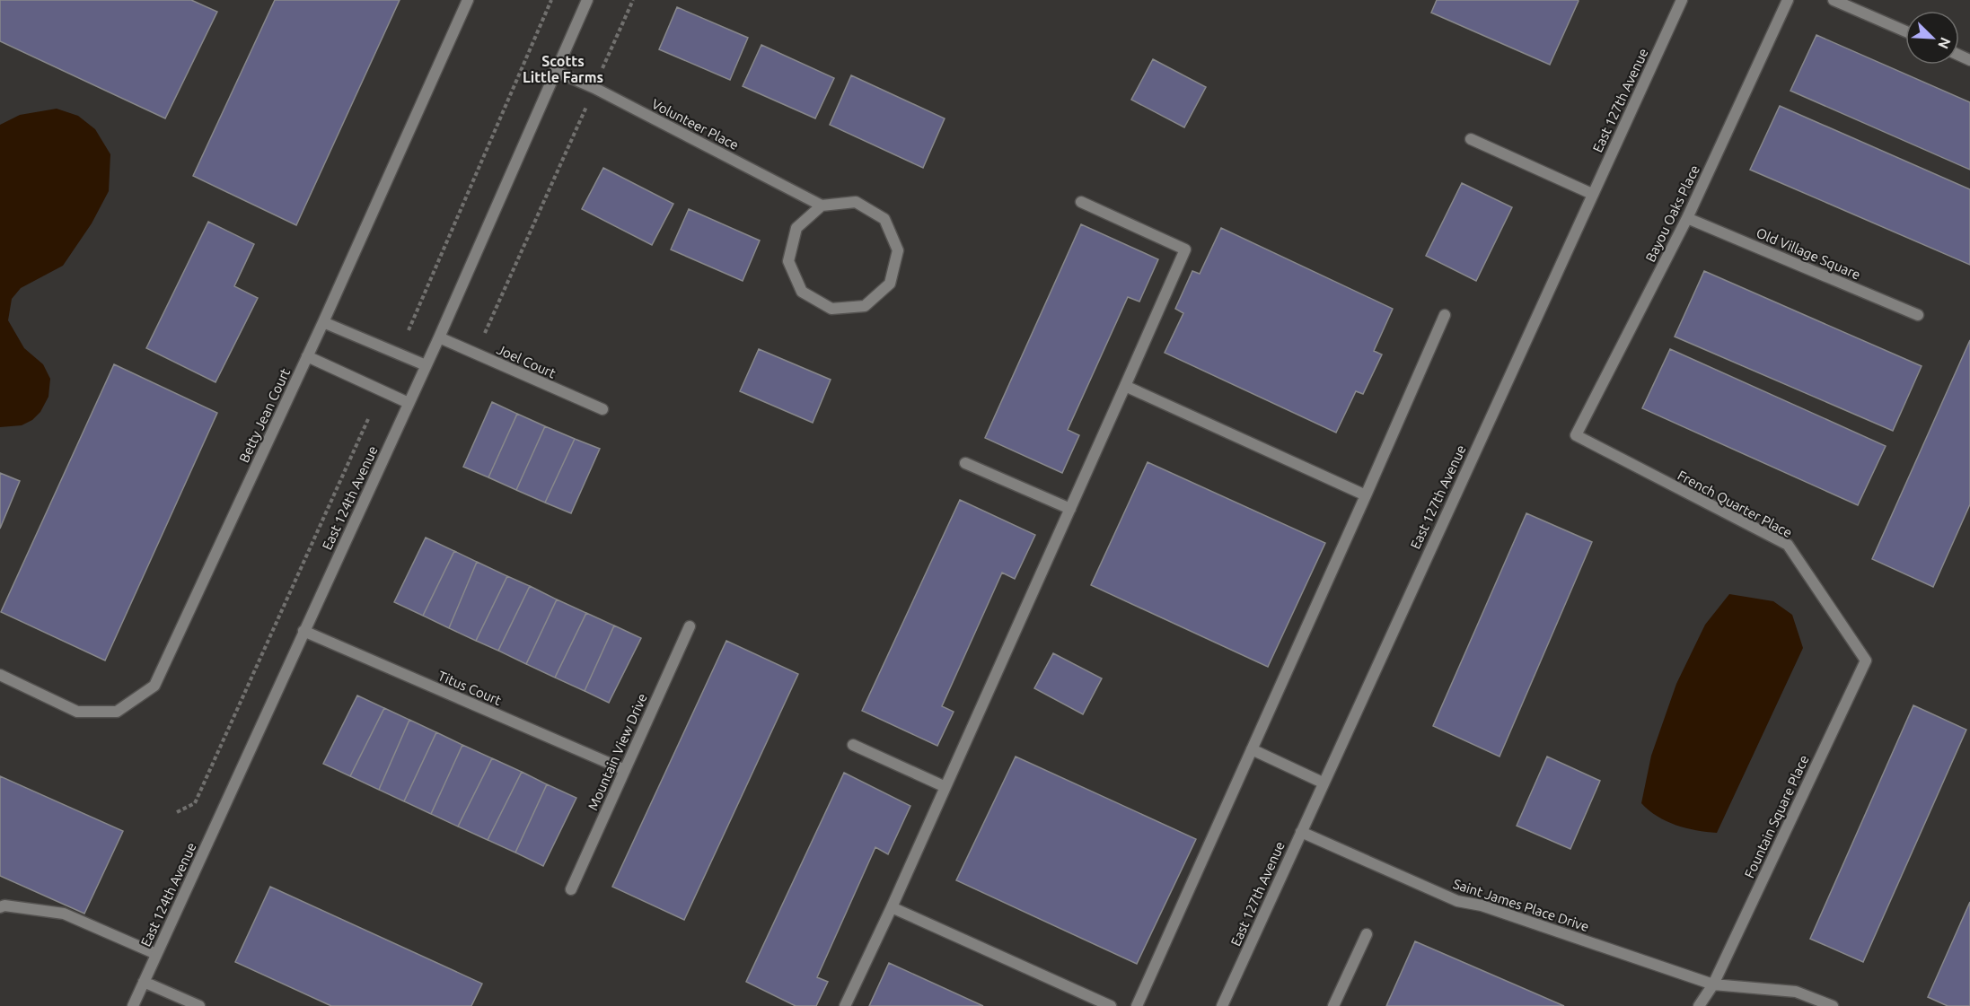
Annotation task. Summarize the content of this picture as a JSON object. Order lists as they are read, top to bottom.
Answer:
{
  "streets": {
    "street": [
      "East 127th Avenue",
      "Volunteer Place",
      "Bayou Oaks Place",
      "Old Village Square",
      "Joel Court",
      "Betty Jean Court",
      "East 124th Avenue",
      "French Quarter Place",
      "Titus Court",
      "Mountain View Drive",
      "Fountain Square Place",
      "Saint James Place Drive"
    ]
  },
  "crossings": [
    ["East 127th Avenue", "Saint James Place Drive"],
    ["Volunteer Place", "East 124th Avenue"],
    ["Bayou Oaks Place", "Old Village Square"],
    ["Bayou Oaks Place", "French Quarter Place"],
    ["Joel Court", "East 124th Avenue"],
    ["East 124th Avenue", "Titus Court"],
    ["French Quarter Place", "Fountain Square Place"],
    ["Titus Court", "Mountain View Drive"],
    ["Fountain Square Place", "Saint James Place Drive"]
  ],
  "districts": ["Scotts Little Farms"],
  "north": "bottom right"
}
